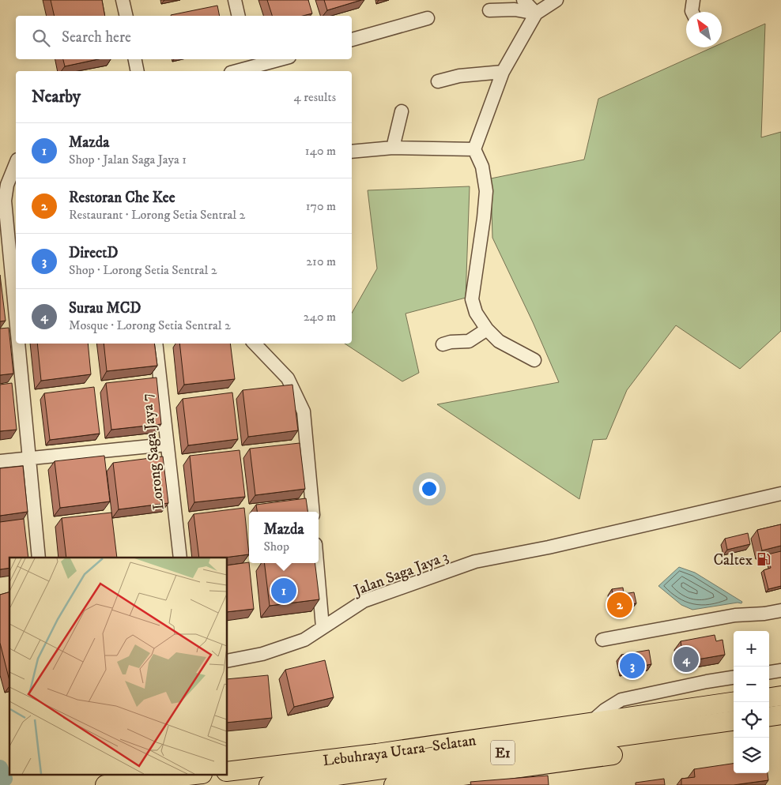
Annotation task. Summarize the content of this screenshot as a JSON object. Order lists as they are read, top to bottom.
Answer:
{
  "streets": {
    "highway": ["Lebuhraya Utara–Selatan", "E1"],
    "street": ["Lorong Saga Jaya 7", "Jalan Saga Jaya 3"]
  },
  "places": {
    "fuel station": ["Caltex"]
  },
  "north": "top left",
  "page": {
    "search": "Search here",
    "heading": ["Nearby", "4 results"],
    "list": [
      {
        "mark": "1",
        "name": "Mazda",
        "note": "Shop · Jalan Saga Jaya 1",
        "value": "140 m"
      },
      {
        "mark": "2",
        "name": "Restoran Che Kee",
        "note": "Restaurant · Lorong Setia Sentral 2",
        "value": "170 m"
      },
      {
        "mark": "3",
        "name": "DirectD",
        "note": "Shop · Lorong Setia Sentral 2",
        "value": "210 m"
      },
      {
        "mark": "4",
        "name": "Surau MCD",
        "note": "Mosque · Lorong Setia Sentral 2",
        "value": "240 m"
      }
    ],
    "popup": ["Mazda", "Shop"],
    "pins": [
      "1",
      "2",
      "4",
      "3"
    ],
    "map_buttons": ["+", "−"]
  }
}
